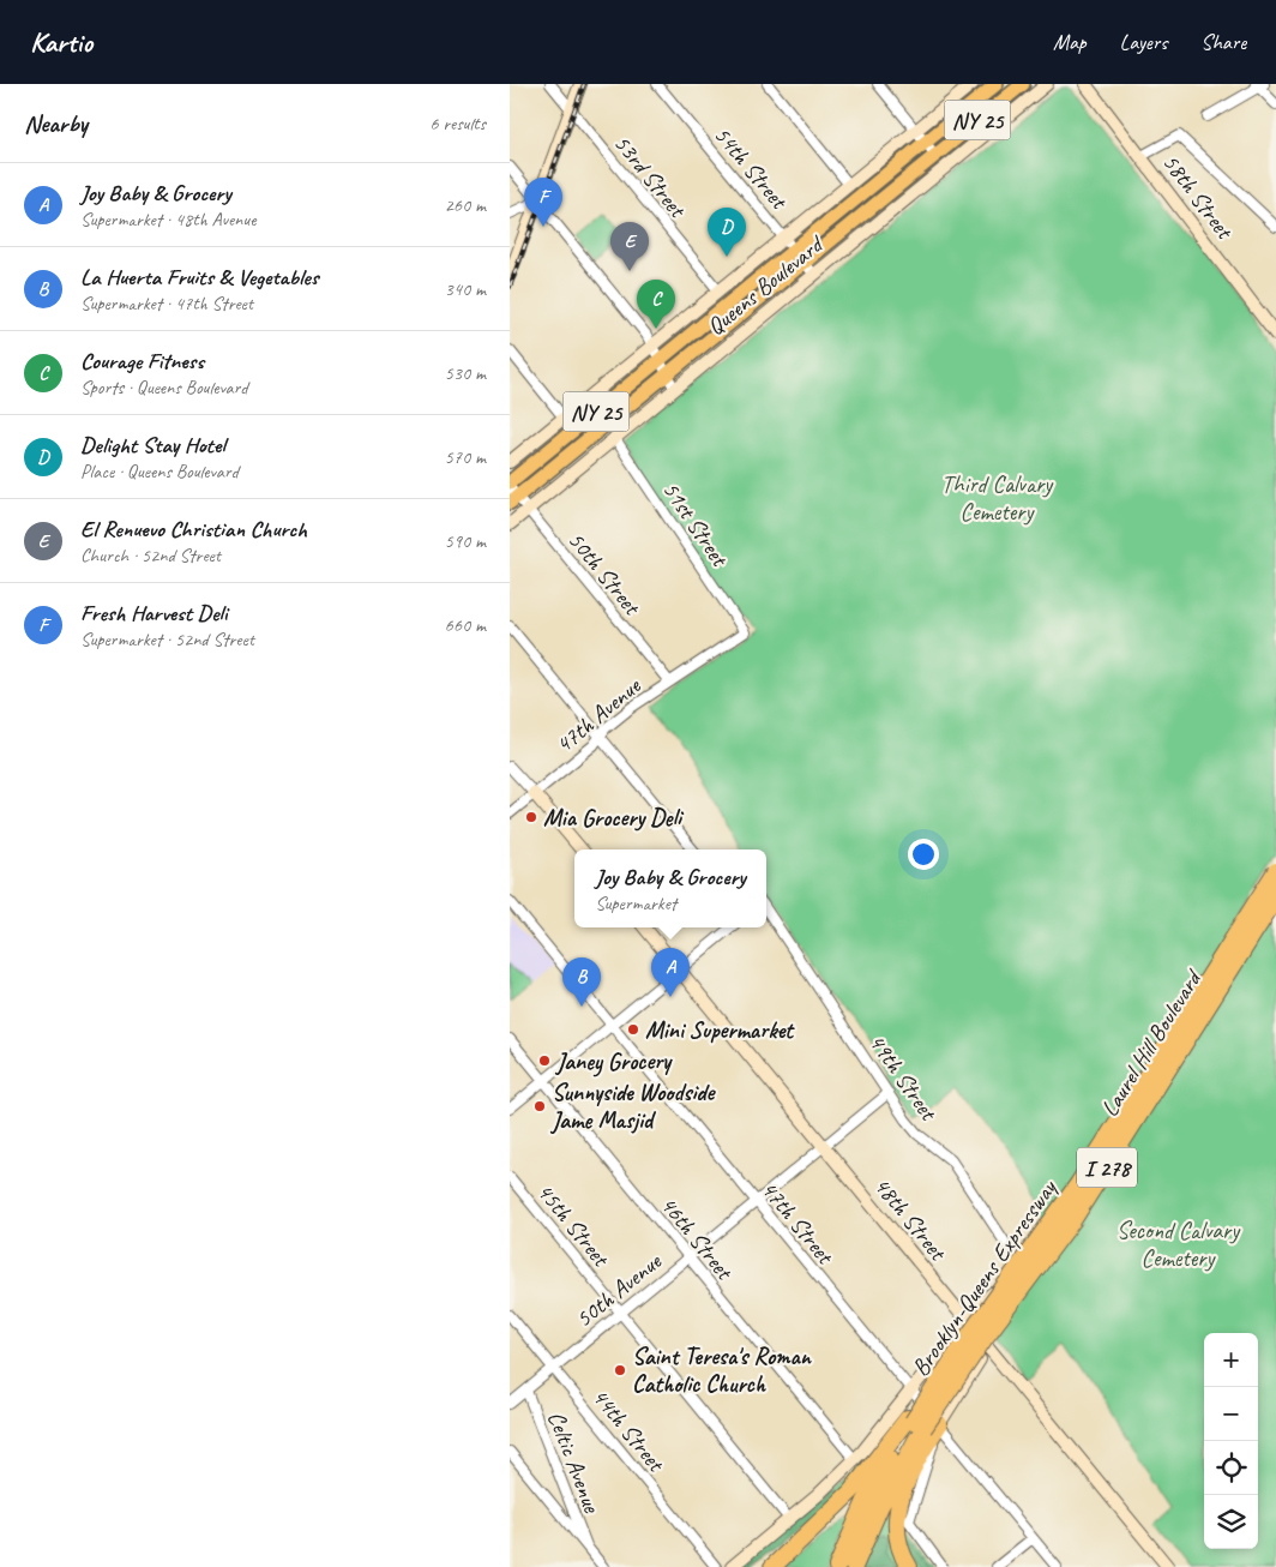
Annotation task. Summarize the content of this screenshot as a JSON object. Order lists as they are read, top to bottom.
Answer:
{
  "streets": {
    "highway": ["I 278", "Brooklyn-Queens Expressway"],
    "main road": ["NY 25", "Queens Boulevard"],
    "street": [
      "54th Street",
      "53rd Street",
      "58th Street",
      "51st Street",
      "50th Street",
      "47th Avenue",
      "Laurel Hill Boulevard",
      "49th Street",
      "48th Street",
      "47th Street",
      "45th Street",
      "46th Street",
      "50th Avenue",
      "44th Street",
      "Celtic Avenue"
    ]
  },
  "crossings": [
    ["54th Street", "Queens Boulevard"],
    ["53rd Street", "Queens Boulevard"],
    ["Queens Boulevard", "51st Street"],
    ["Queens Boulevard", "50th Street"],
    ["51st Street", "47th Avenue"],
    ["50th Street", "47th Avenue"],
    ["Laurel Hill Boulevard", "49th Street"],
    ["Laurel Hill Boulevard", "48th Street"],
    ["Laurel Hill Boulevard", "47th Street"],
    ["Laurel Hill Boulevard", "Brooklyn-Queens Expressway"],
    ["49th Street", "50th Avenue"],
    ["48th Street", "Brooklyn-Queens Expressway"],
    ["48th Street", "50th Avenue"],
    ["47th Street", "Brooklyn-Queens Expressway"],
    ["47th Street", "50th Avenue"],
    ["45th Street", "Brooklyn-Queens Expressway"],
    ["45th Street", "50th Avenue"],
    ["46th Street", "Brooklyn-Queens Expressway"],
    ["46th Street", "50th Avenue"],
    ["50th Avenue", "44th Street"],
    ["50th Avenue", "Celtic Avenue"]
  ],
  "parks": ["Third Calvary Cemetery", "Second Calvary Cemetery"],
  "places": [
    "Mia Grocery Deli",
    "Mini Supermarket",
    "Janey Grocery",
    "Sunnyside Woodside Jame Masjid",
    "Saint Teresa's Roman Catholic Church"
  ],
  "page": {
    "header": "Kartio",
    "nav": ["Map", "Layers", "Share"],
    "heading": ["Nearby", "6 results"],
    "list": [
      {
        "mark": "A",
        "name": "Joy Baby & Grocery",
        "note": "Supermarket · 48th Avenue",
        "value": "260 m"
      },
      {
        "mark": "B",
        "name": "La Huerta Fruits & Vegetables",
        "note": "Supermarket · 47th Street",
        "value": "340 m"
      },
      {
        "mark": "C",
        "name": "Courage Fitness",
        "note": "Sports · Queens Boulevard",
        "value": "530 m"
      },
      {
        "mark": "D",
        "name": "Delight Stay Hotel",
        "note": "Place · Queens Boulevard",
        "value": "570 m"
      },
      {
        "mark": "E",
        "name": "El Renuevo Christian Church",
        "note": "Church · 52nd Street",
        "value": "590 m"
      },
      {
        "mark": "F",
        "name": "Fresh Harvest Deli",
        "note": "Supermarket · 52nd Street",
        "value": "660 m"
      }
    ],
    "pins": [
      "F",
      "D",
      "E",
      "C",
      "A",
      "B"
    ],
    "popup": ["Joy Baby & Grocery", "Supermarket"],
    "map_buttons": ["+", "−"]
  }
}
